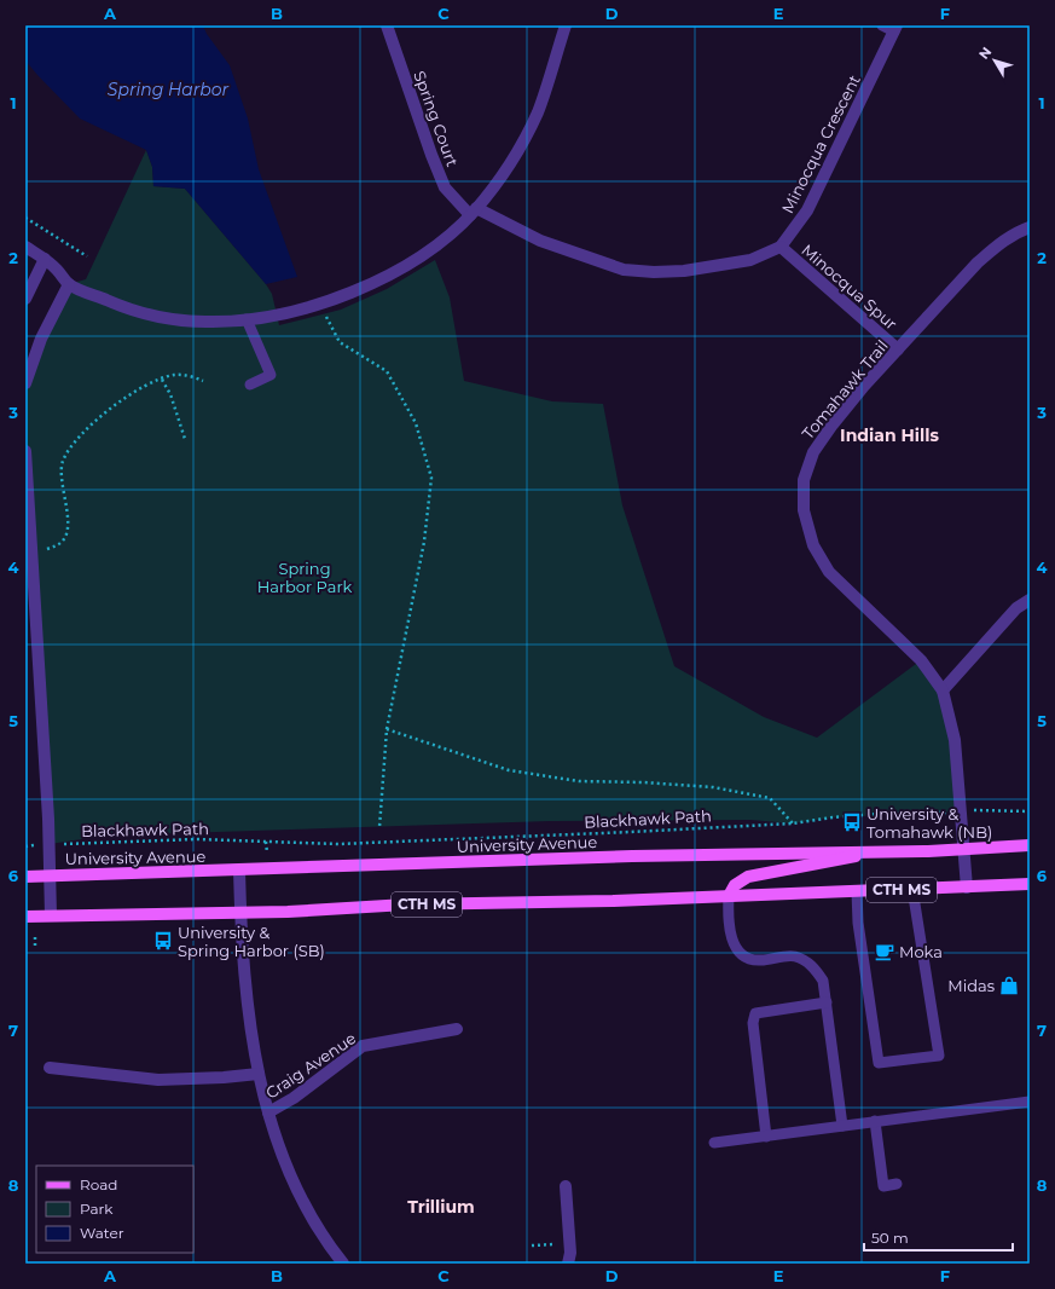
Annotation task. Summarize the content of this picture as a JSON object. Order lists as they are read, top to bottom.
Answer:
{
  "streets": {
    "main road": ["University Avenue", "CTH MS"],
    "street": [
      "Spring Court",
      "Minocqua Crescent",
      "Minocqua Spur",
      "Tomahawk Trail",
      "Craig Avenue"
    ],
    "path": ["Blackhawk Path"]
  },
  "crossings": [
    ["Minocqua Crescent", "Minocqua Spur"],
    ["Minocqua Spur", "Tomahawk Trail"],
    ["University Avenue", "Craig Avenue"],
    ["CTH MS", "Craig Avenue"]
  ],
  "districts": ["Indian Hills", "Trillium"],
  "water": ["Spring Harbor"],
  "parks": ["Spring Harbor Park"],
  "places": {
    "bus stop": ["University & Tomahawk (NB)", "University & Spring Harbor (SB)"],
    "cafe": ["Moka"],
    "shop": ["Midas"]
  },
  "legend": ["Road", "Park", "Water"],
  "scale_bar": "50 m",
  "north": "top left",
  "grid": {
    "columns": [
      "A",
      "B",
      "C",
      "D",
      "E",
      "F"
    ],
    "rows": [
      "1",
      "2",
      "3",
      "4",
      "5",
      "6",
      "7",
      "8"
    ]
  }
}
